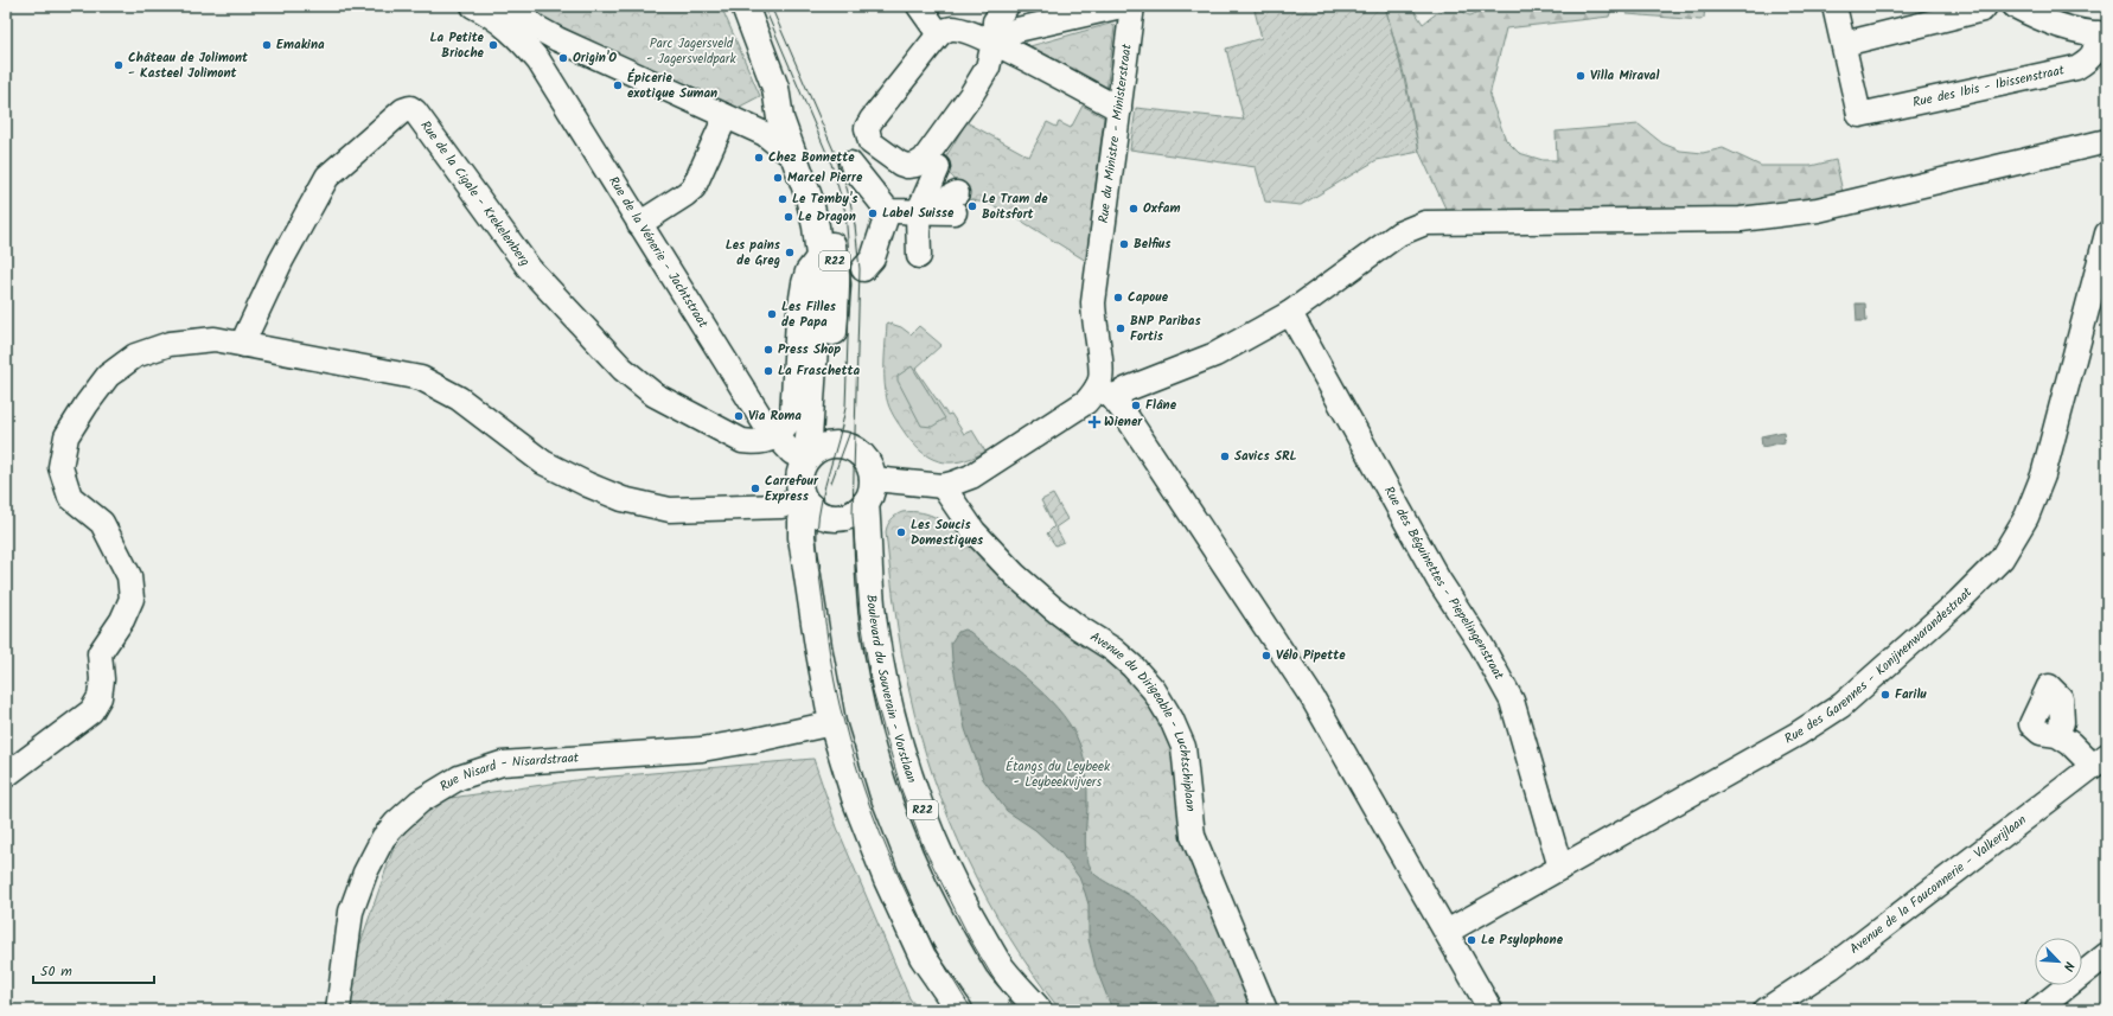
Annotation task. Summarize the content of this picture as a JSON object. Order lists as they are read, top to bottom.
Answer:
{
  "streets": {
    "main road": ["R22", "Boulevard du Souverain - Vorstlaan"],
    "street": [
      "Rue des Ibis - Ibissenstraat",
      "Rue du Ministre - Ministerstraat",
      "Rue de la Cigale - Krekelenberg",
      "Rue de la Vénerie - Jachtstraat",
      "Rue des Béguinettes - Piepelingenstraat",
      "Rue des Garennes - Konijnenwarandestraat",
      "Avenue du Dirigeable - Luchtschiplaan",
      "Rue Nisard - Nisardstraat",
      "Avenue de la Fauconnerie - Valkerijlaan"
    ]
  },
  "crossings": [
    ["Rue de la Cigale - Krekelenberg", "Rue de la Vénerie - Jachtstraat"],
    ["Rue de la Vénerie - Jachtstraat", "R22"],
    ["Rue de la Vénerie - Jachtstraat", "Boulevard du Souverain - Vorstlaan"],
    ["R22", "Boulevard du Souverain - Vorstlaan"],
    ["R22", "Rue Nisard - Nisardstraat"],
    ["Rue des Béguinettes - Piepelingenstraat", "Rue des Garennes - Konijnenwarandestraat"]
  ],
  "parks": ["Parc Jagersveld - Jagersveldpark", "Étangs du Leybeek - Leybeekvijvers"],
  "places": {
    "other": [
      "Emakina",
      "La Petite Brioche",
      "Origin'O",
      "Château de Jolimont - Kasteel Jolimont",
      "Villa Miraval",
      "Épicerie exotique Suman",
      "Chez Bonnette",
      "Marcel Pierre",
      "Le Temby's",
      "Le Tram de Boitsfort",
      "Oxfam",
      "Label Suisse",
      "Le Dragon",
      "Belfius",
      "Les pains de Greg",
      "Capoue",
      "Les Filles de Papa",
      "BNP Paribas Fortis",
      "Press Shop",
      "La Fraschetta",
      "Flâne",
      "Via Roma",
      "Savics SRL",
      "Carrefour Express",
      "Les Soucis Domestiques",
      "Vélo Pipette",
      "Farilu",
      "Le Psylophone"
    ],
    "health": ["Wiener"]
  },
  "scale_bar": "50 m",
  "north": "bottom right"
}
